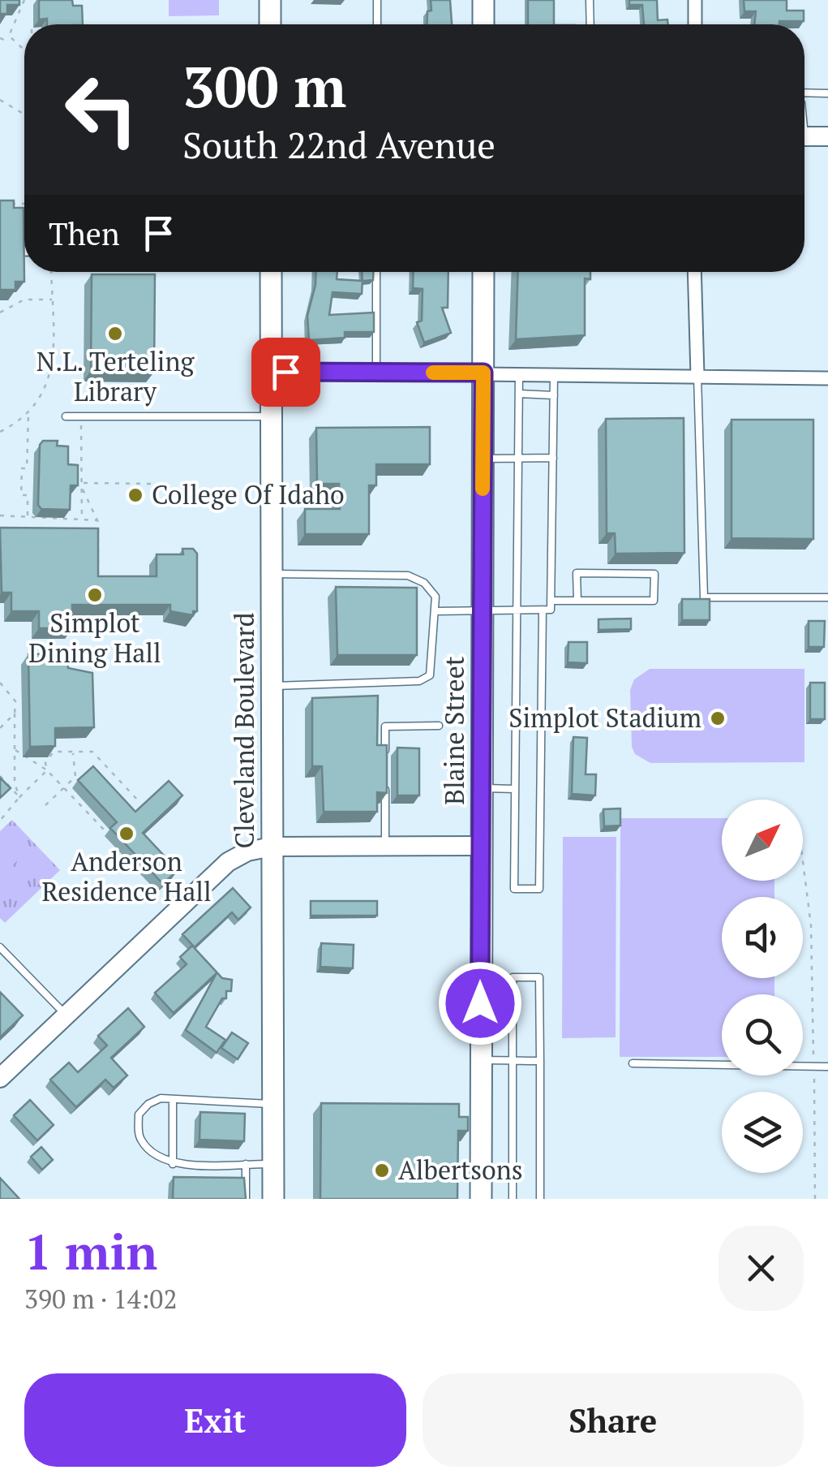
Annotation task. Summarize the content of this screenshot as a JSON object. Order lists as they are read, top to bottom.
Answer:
{
  "streets": {
    "main road": ["Cleveland Boulevard", "Blaine Street"]
  },
  "places": [
    "N.L. Terteling Library",
    "College Of Idaho",
    "Simplot Dining Hall",
    "Simplot Stadium",
    "Anderson Residence Hall",
    "Albertsons"
  ],
  "north": "top right",
  "page": {
    "turn": ["300 m", "South 22nd Avenue"],
    "then": "Then",
    "heading": ["1 min", "390 m · 14:02"],
    "buttons": ["Exit", "Share"]
  }
}
